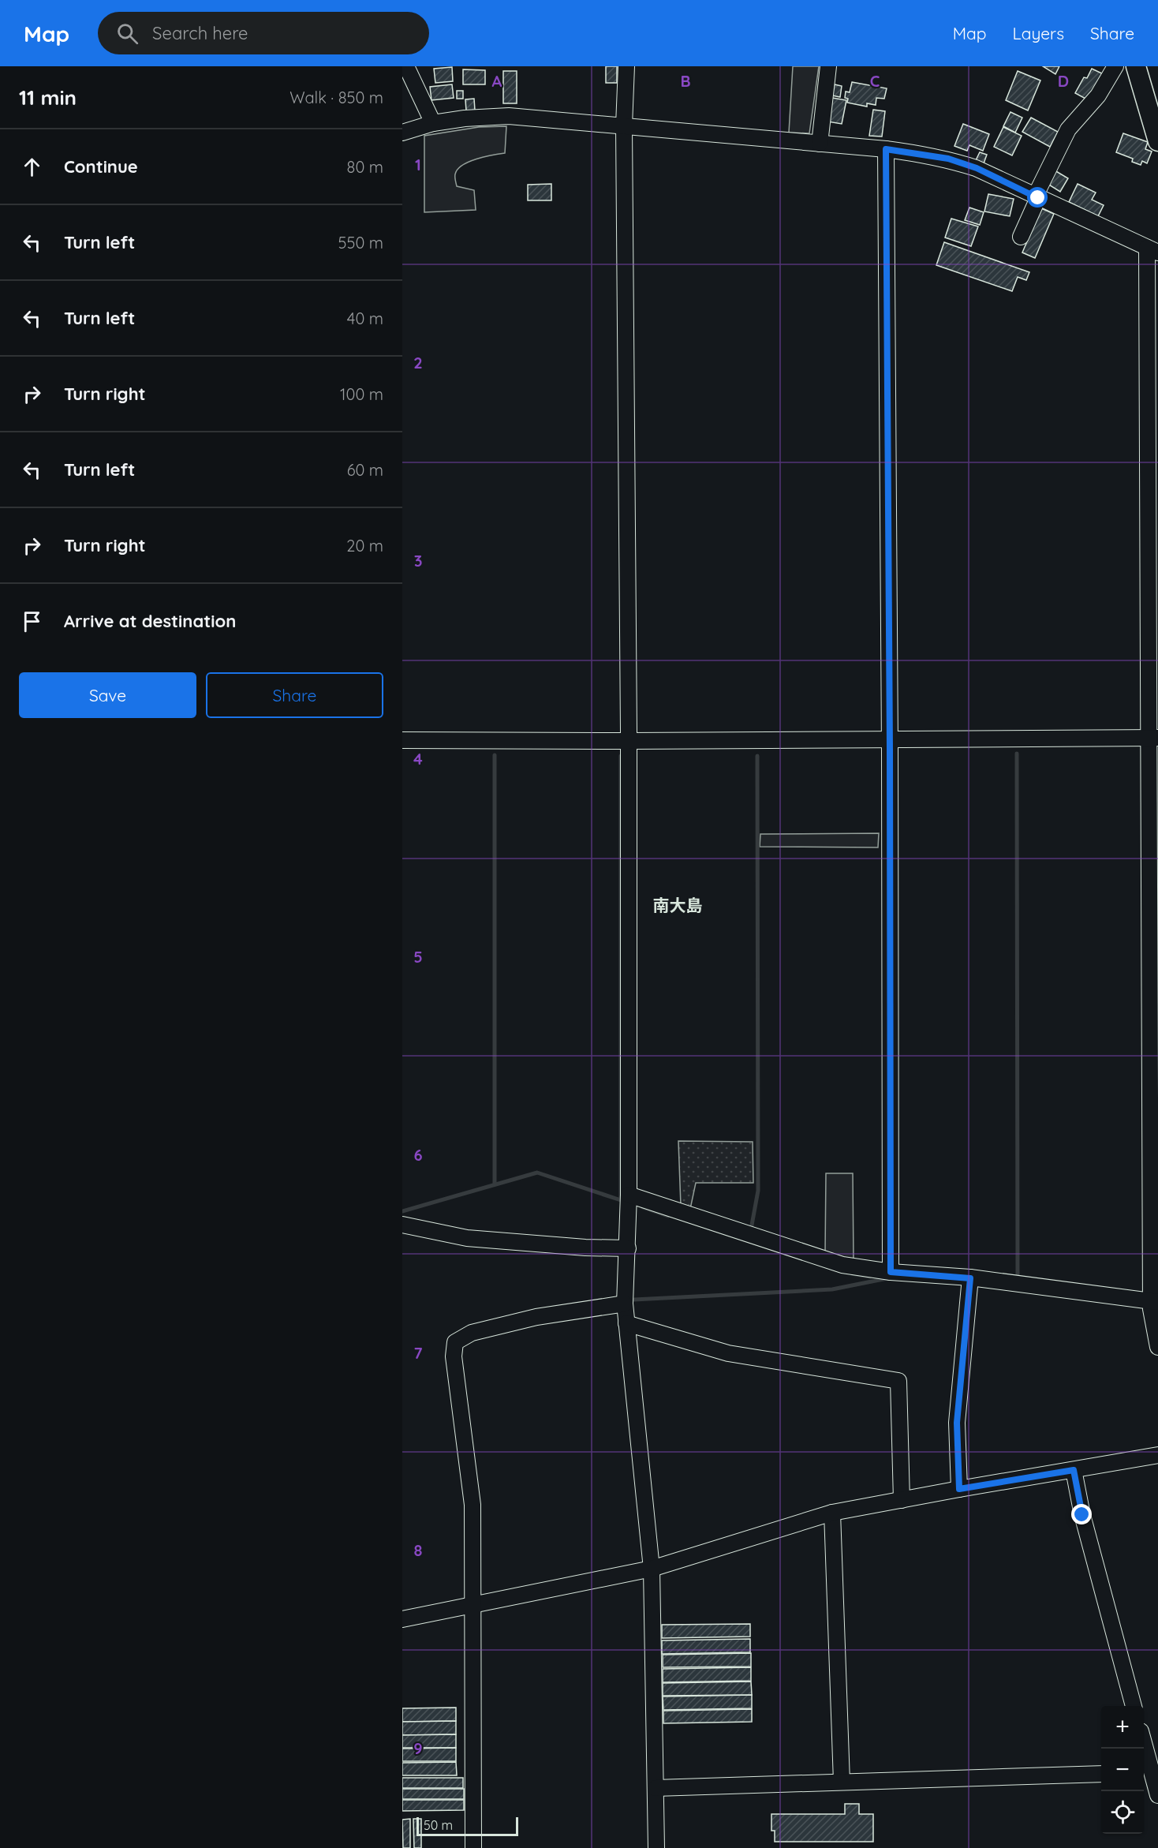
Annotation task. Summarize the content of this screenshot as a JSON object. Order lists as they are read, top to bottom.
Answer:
{
  "districts": ["南大島"],
  "scale_bar": "50 m",
  "page": {
    "header": "Map",
    "search": "Search here",
    "nav": ["Map", "Layers", "Share"],
    "heading": ["11 min", "Walk · 850 m"],
    "list": [
      ["Continue", "80 m"],
      ["Turn left", "550 m"],
      ["Turn left", "40 m"],
      ["Turn right", "100 m"],
      ["Turn left", "60 m"],
      ["Turn right", "20 m"],
      "Arrive at destination"
    ],
    "buttons": ["Save", "Share"],
    "map_buttons": ["+", "−"],
    "scale": "50 m"
  },
  "grid": {
    "columns": [
      "A",
      "B",
      "C",
      "D"
    ],
    "rows": [
      "1",
      "2",
      "3",
      "4",
      "5",
      "6",
      "7",
      "8",
      "9"
    ]
  }
}
